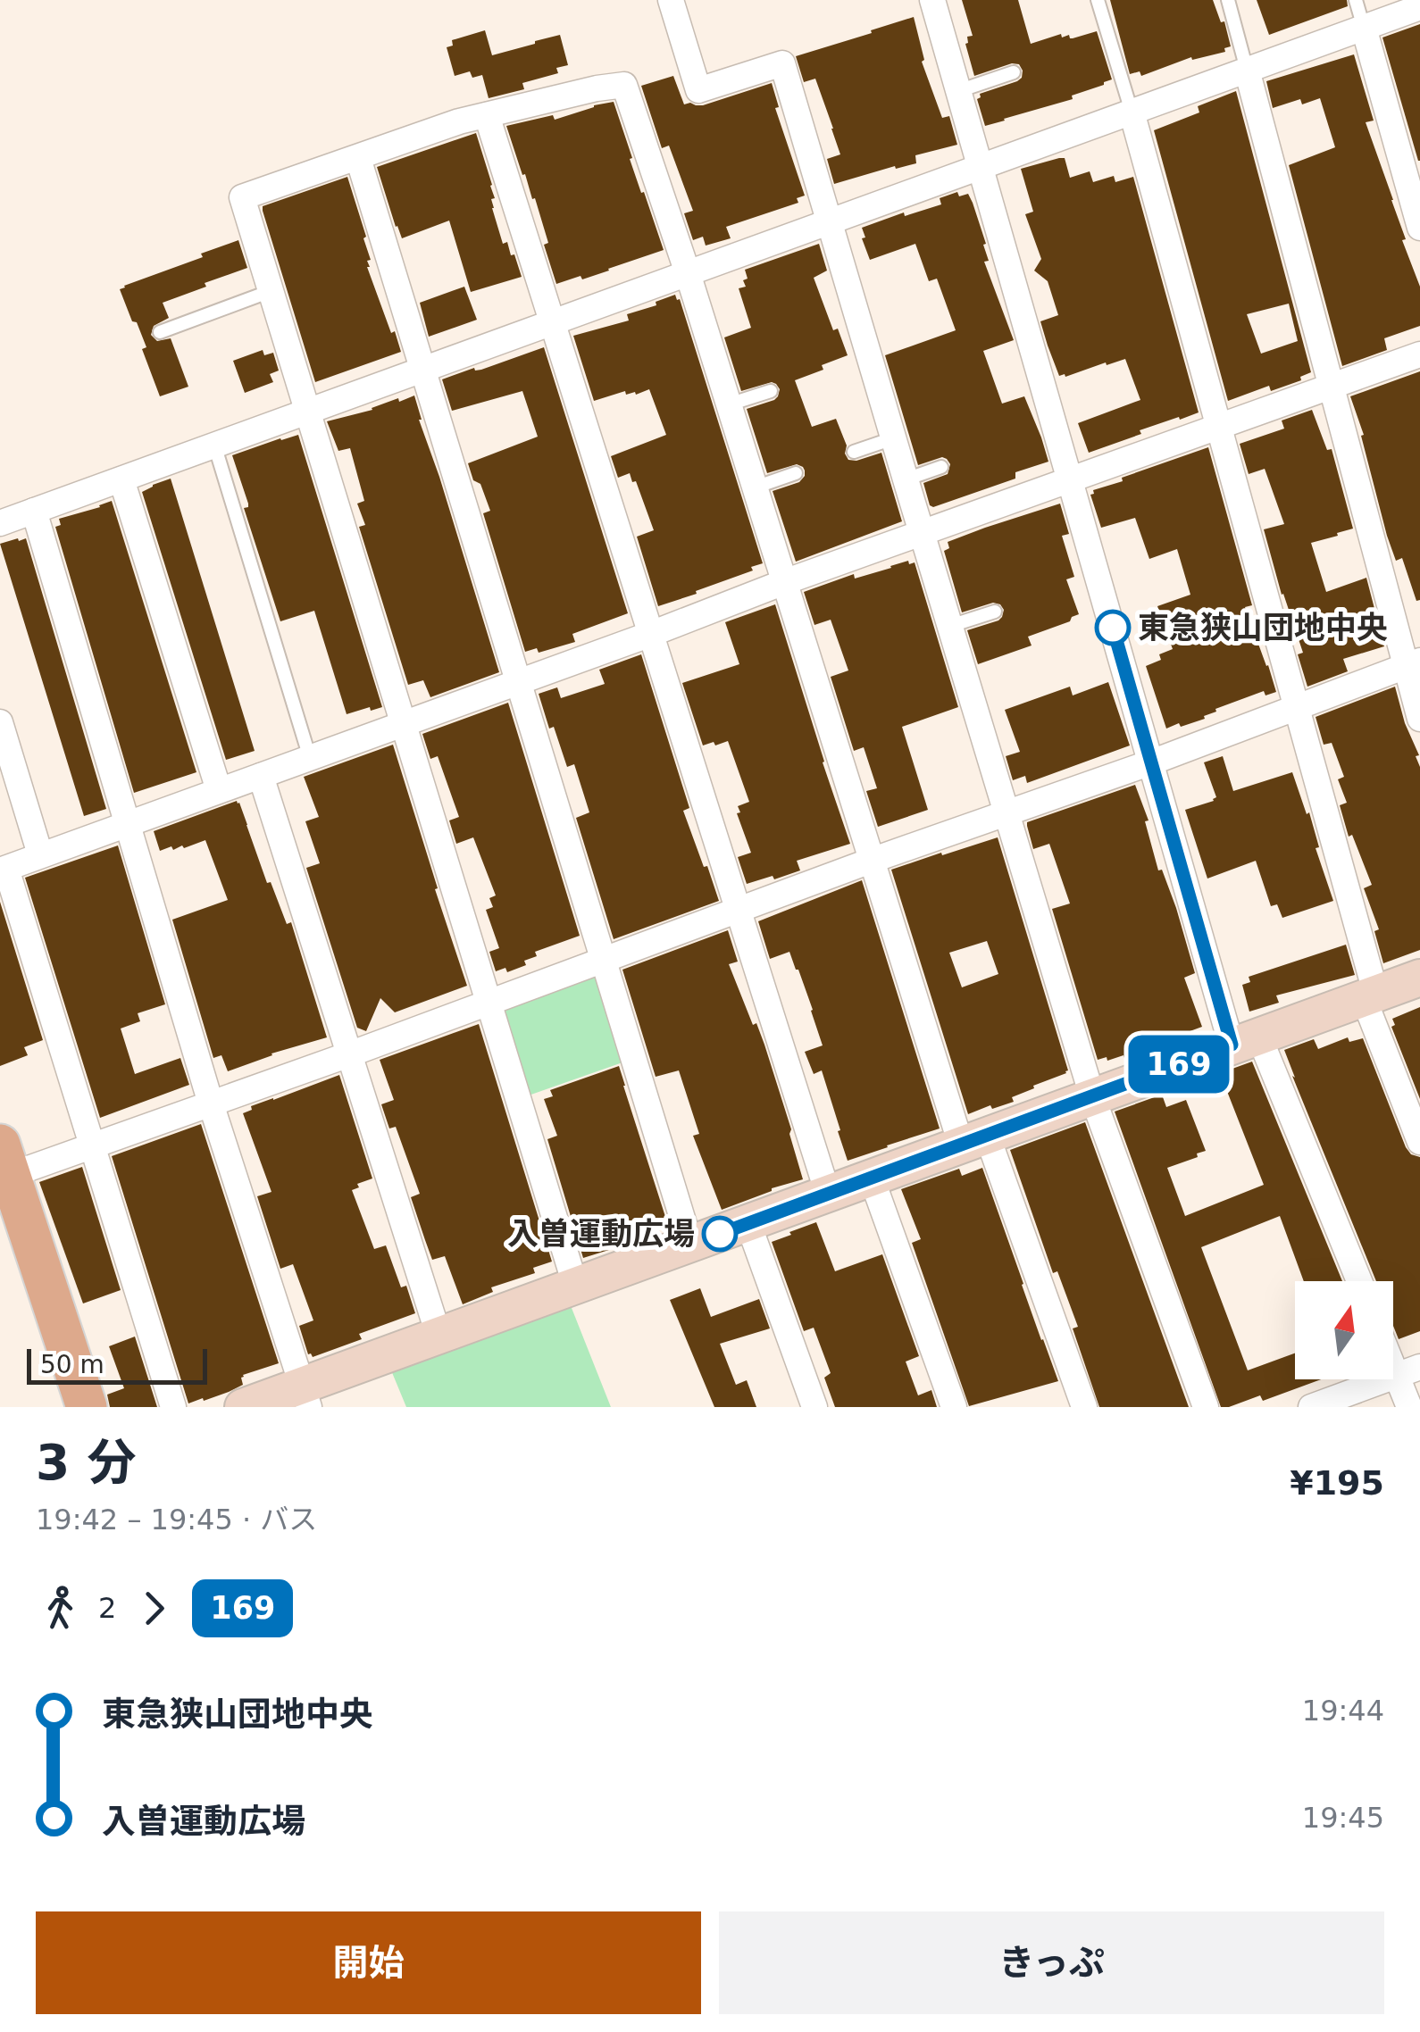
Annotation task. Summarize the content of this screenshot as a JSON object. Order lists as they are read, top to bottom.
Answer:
{
  "places": ["東急狭山団地中央", "入曽運動広場"],
  "lines": ["bus line 169"],
  "scale_bar": "50 m",
  "north": "top",
  "page": {
    "on_map": "169",
    "scale": "50 m",
    "heading": ["3 分", "19:42 – 19:45 · バス", "¥195"],
    "legs": ["2", "169"],
    "list": [
      {
        "name": "東急狭山団地中央",
        "value": "19:44"
      },
      {
        "name": "入曽運動広場",
        "value": "19:45"
      }
    ],
    "buttons": ["開始", "きっぷ"]
  }
}
